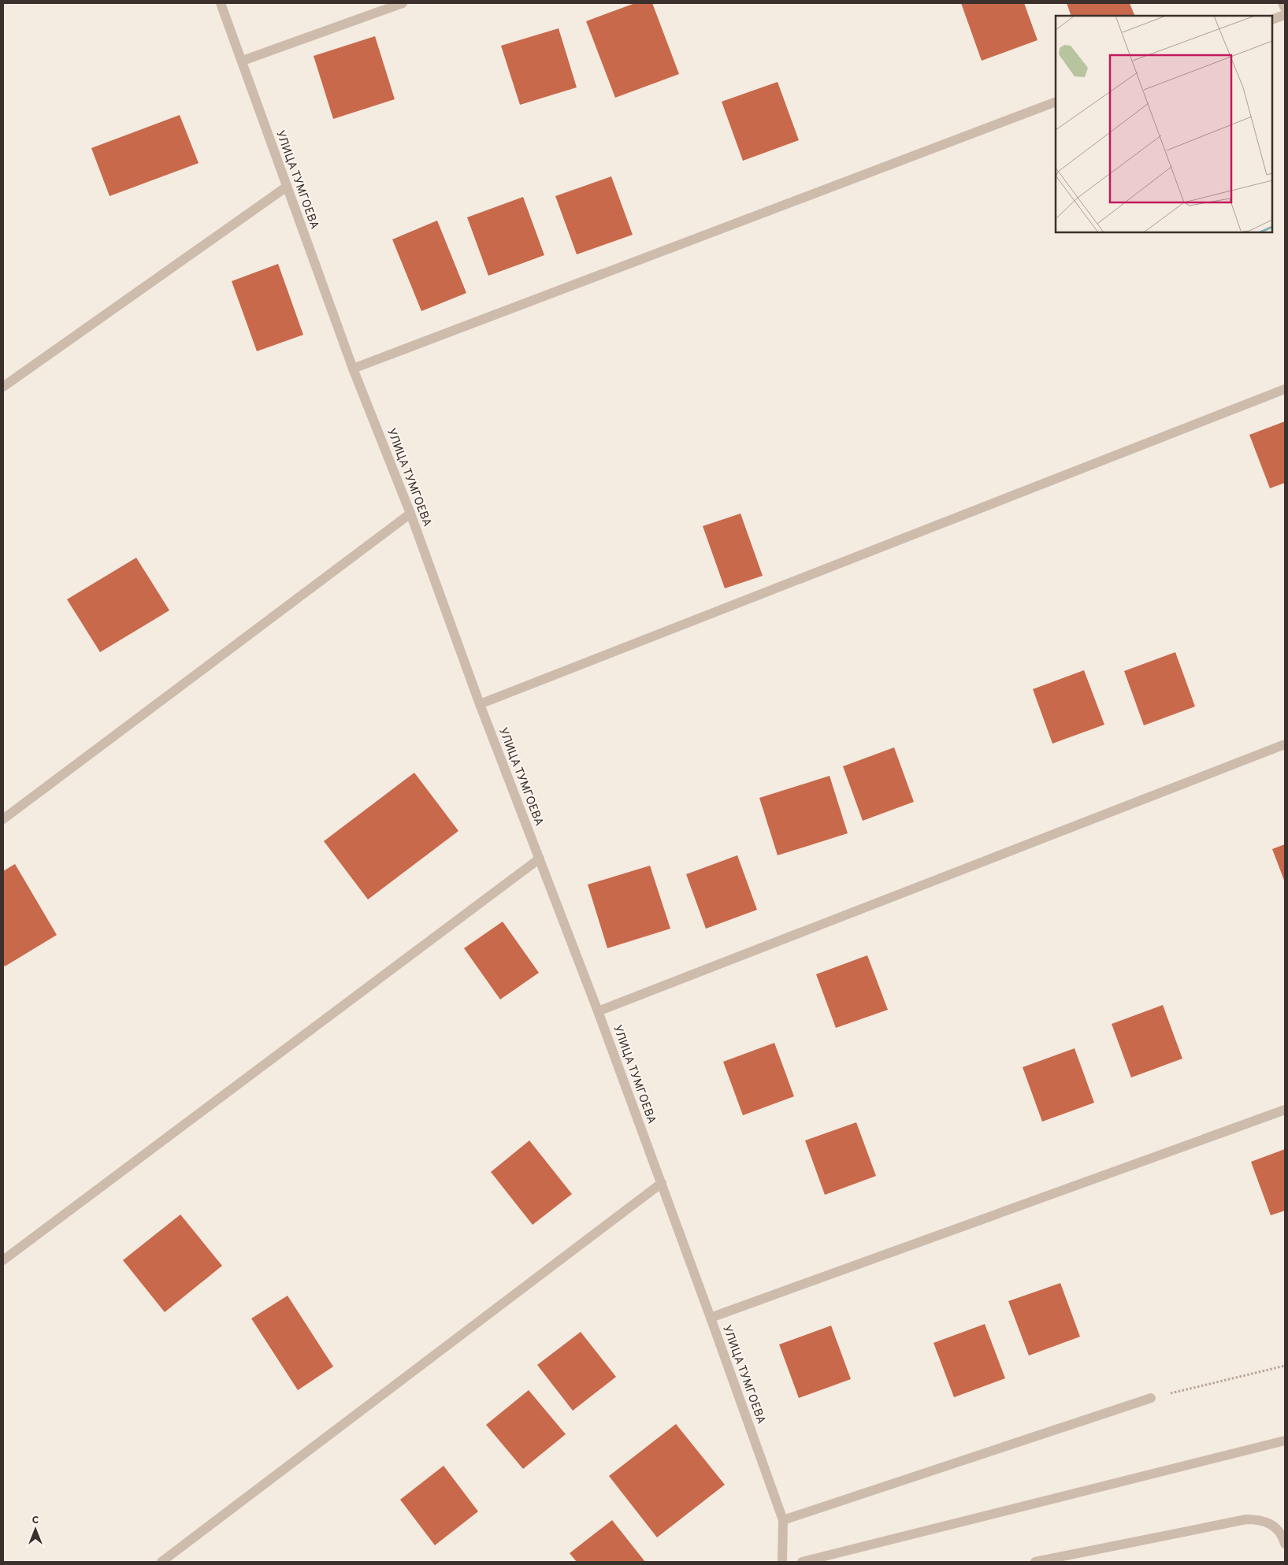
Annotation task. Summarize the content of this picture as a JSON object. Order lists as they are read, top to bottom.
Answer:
{
  "streets": {
    "street": ["УЛИЦА ТУМГОЕВА"]
  },
  "north": "top"
}
